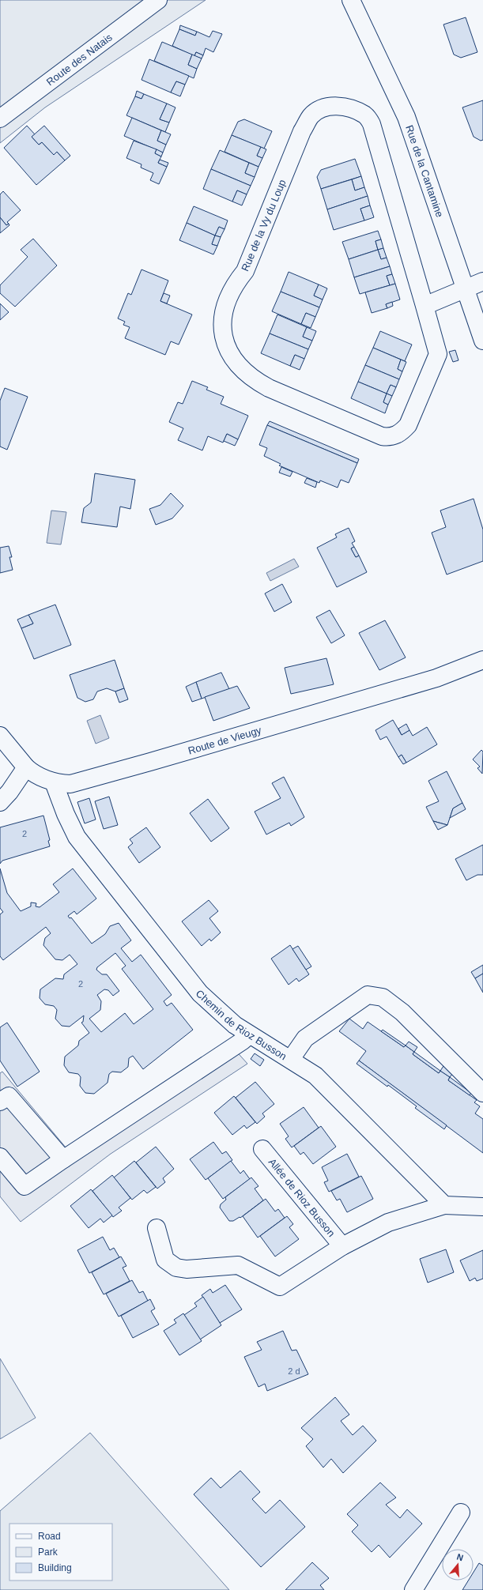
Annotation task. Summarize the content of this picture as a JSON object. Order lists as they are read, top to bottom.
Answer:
{
  "streets": {
    "street": [
      "Route des Natais",
      "Rue de la Cantamine",
      "Rue de la Vy du Loup",
      "Route de Vieugy",
      "Chemin de Rioz Busson",
      "Allée de Rioz Busson"
    ]
  },
  "crossings": [
    ["Route de Vieugy", "Chemin de Rioz Busson"],
    ["Chemin de Rioz Busson", "Allée de Rioz Busson"]
  ],
  "house_numbers": ["2", "2", "2 d"],
  "legend": ["Road", "Park", "Building"],
  "north": "top"
}
